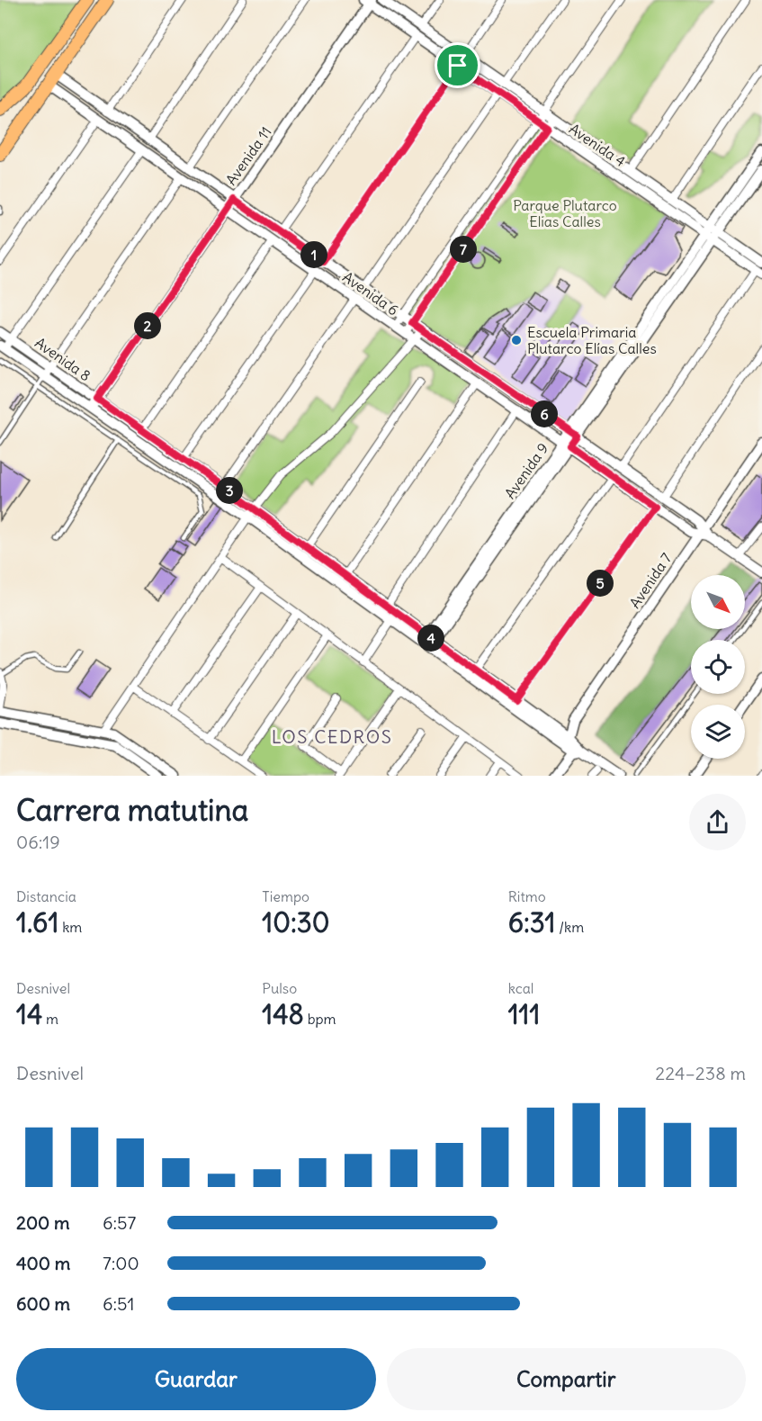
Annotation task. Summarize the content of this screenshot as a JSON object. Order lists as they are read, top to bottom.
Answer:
{
  "streets": {
    "street": [
      "Avenida 4",
      "Avenida 11",
      "Avenida 6",
      "Avenida 8",
      "Avenida 9",
      "Avenida 7"
    ]
  },
  "crossings": [
    ["Avenida 4", "Avenida 11"],
    ["Avenida 4", "Avenida 9"],
    ["Avenida 11", "Avenida 6"],
    ["Avenida 11", "Avenida 8"],
    ["Avenida 6", "Avenida 9"],
    ["Avenida 6", "Avenida 7"],
    ["Avenida 8", "Avenida 9"],
    ["Avenida 8", "Avenida 7"]
  ],
  "districts": ["LOS CEDROS"],
  "parks": ["Parque Plutarco Elias Calles"],
  "places": ["Escuela Primaria Plutarco Elías Calles"],
  "north": "bottom right",
  "page": {
    "pins": [
      "7",
      "1",
      "2",
      "6",
      "3",
      "5",
      "4"
    ],
    "heading": ["Carrera matutina", "06:19"],
    "stats": [
      ["Distancia", "1.61 km"],
      ["Tiempo", "10:30"],
      ["Ritmo", "6:31 /km"],
      ["Desnivel", "14 m"],
      ["Pulso", "148 bpm"],
      ["kcal", "111"]
    ],
    "chart": ["Desnivel", "224–238 m"],
    "list": [
      {
        "name": "200 m",
        "note": "6:57"
      },
      {
        "name": "400 m",
        "note": "7:00"
      },
      {
        "name": "600 m",
        "note": "6:51"
      }
    ],
    "buttons": ["Guardar", "Compartir"]
  }
}
